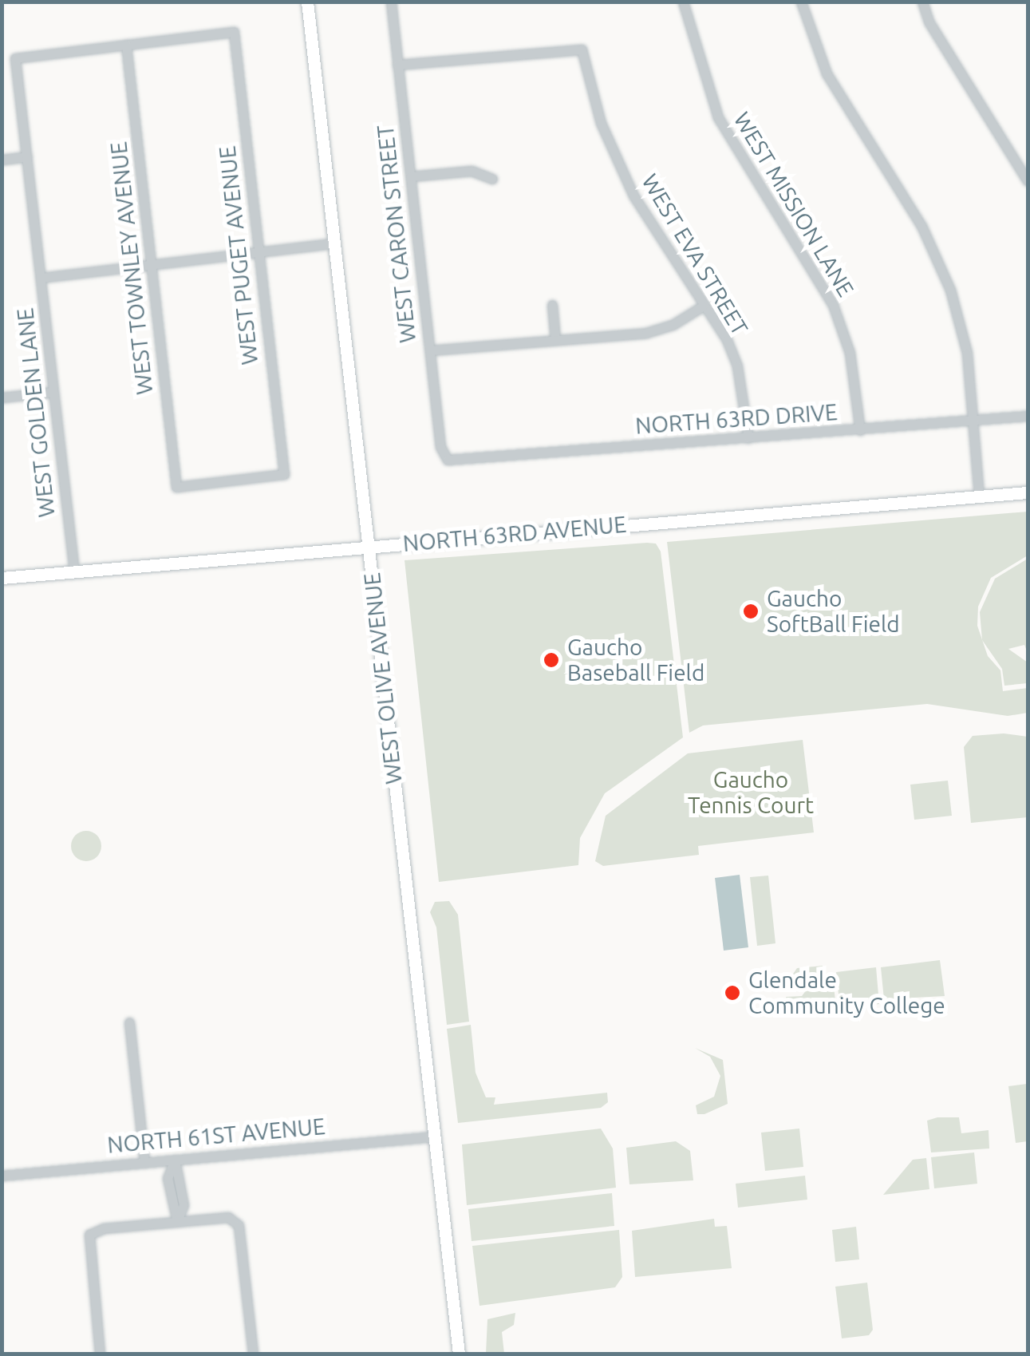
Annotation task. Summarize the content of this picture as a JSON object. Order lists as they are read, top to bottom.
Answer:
{
  "streets": {
    "main road": ["NORTH 63RD AVENUE", "WEST OLIVE AVENUE"],
    "street": [
      "WEST MISSION LANE",
      "WEST CARON STREET",
      "WEST EVA STREET",
      "WEST PUGET AVENUE",
      "WEST TOWNLEY AVENUE",
      "WEST GOLDEN LANE",
      "NORTH 63RD DRIVE",
      "NORTH 61ST AVENUE"
    ]
  },
  "crossings": [
    ["WEST MISSION LANE", "NORTH 63RD DRIVE"],
    ["WEST CARON STREET", "WEST EVA STREET"],
    ["WEST CARON STREET", "NORTH 63RD DRIVE"],
    ["WEST EVA STREET", "NORTH 63RD DRIVE"],
    ["WEST PUGET AVENUE", "WEST TOWNLEY AVENUE"],
    ["WEST PUGET AVENUE", "WEST GOLDEN LANE"],
    ["WEST TOWNLEY AVENUE", "WEST GOLDEN LANE"],
    ["WEST GOLDEN LANE", "NORTH 63RD AVENUE"],
    ["NORTH 63RD AVENUE", "WEST OLIVE AVENUE"],
    ["WEST OLIVE AVENUE", "NORTH 61ST AVENUE"]
  ],
  "parks": ["Gaucho Tennis Court"],
  "places": ["Gaucho SoftBall Field", "Gaucho Baseball Field", "Glendale Community College"]
}
